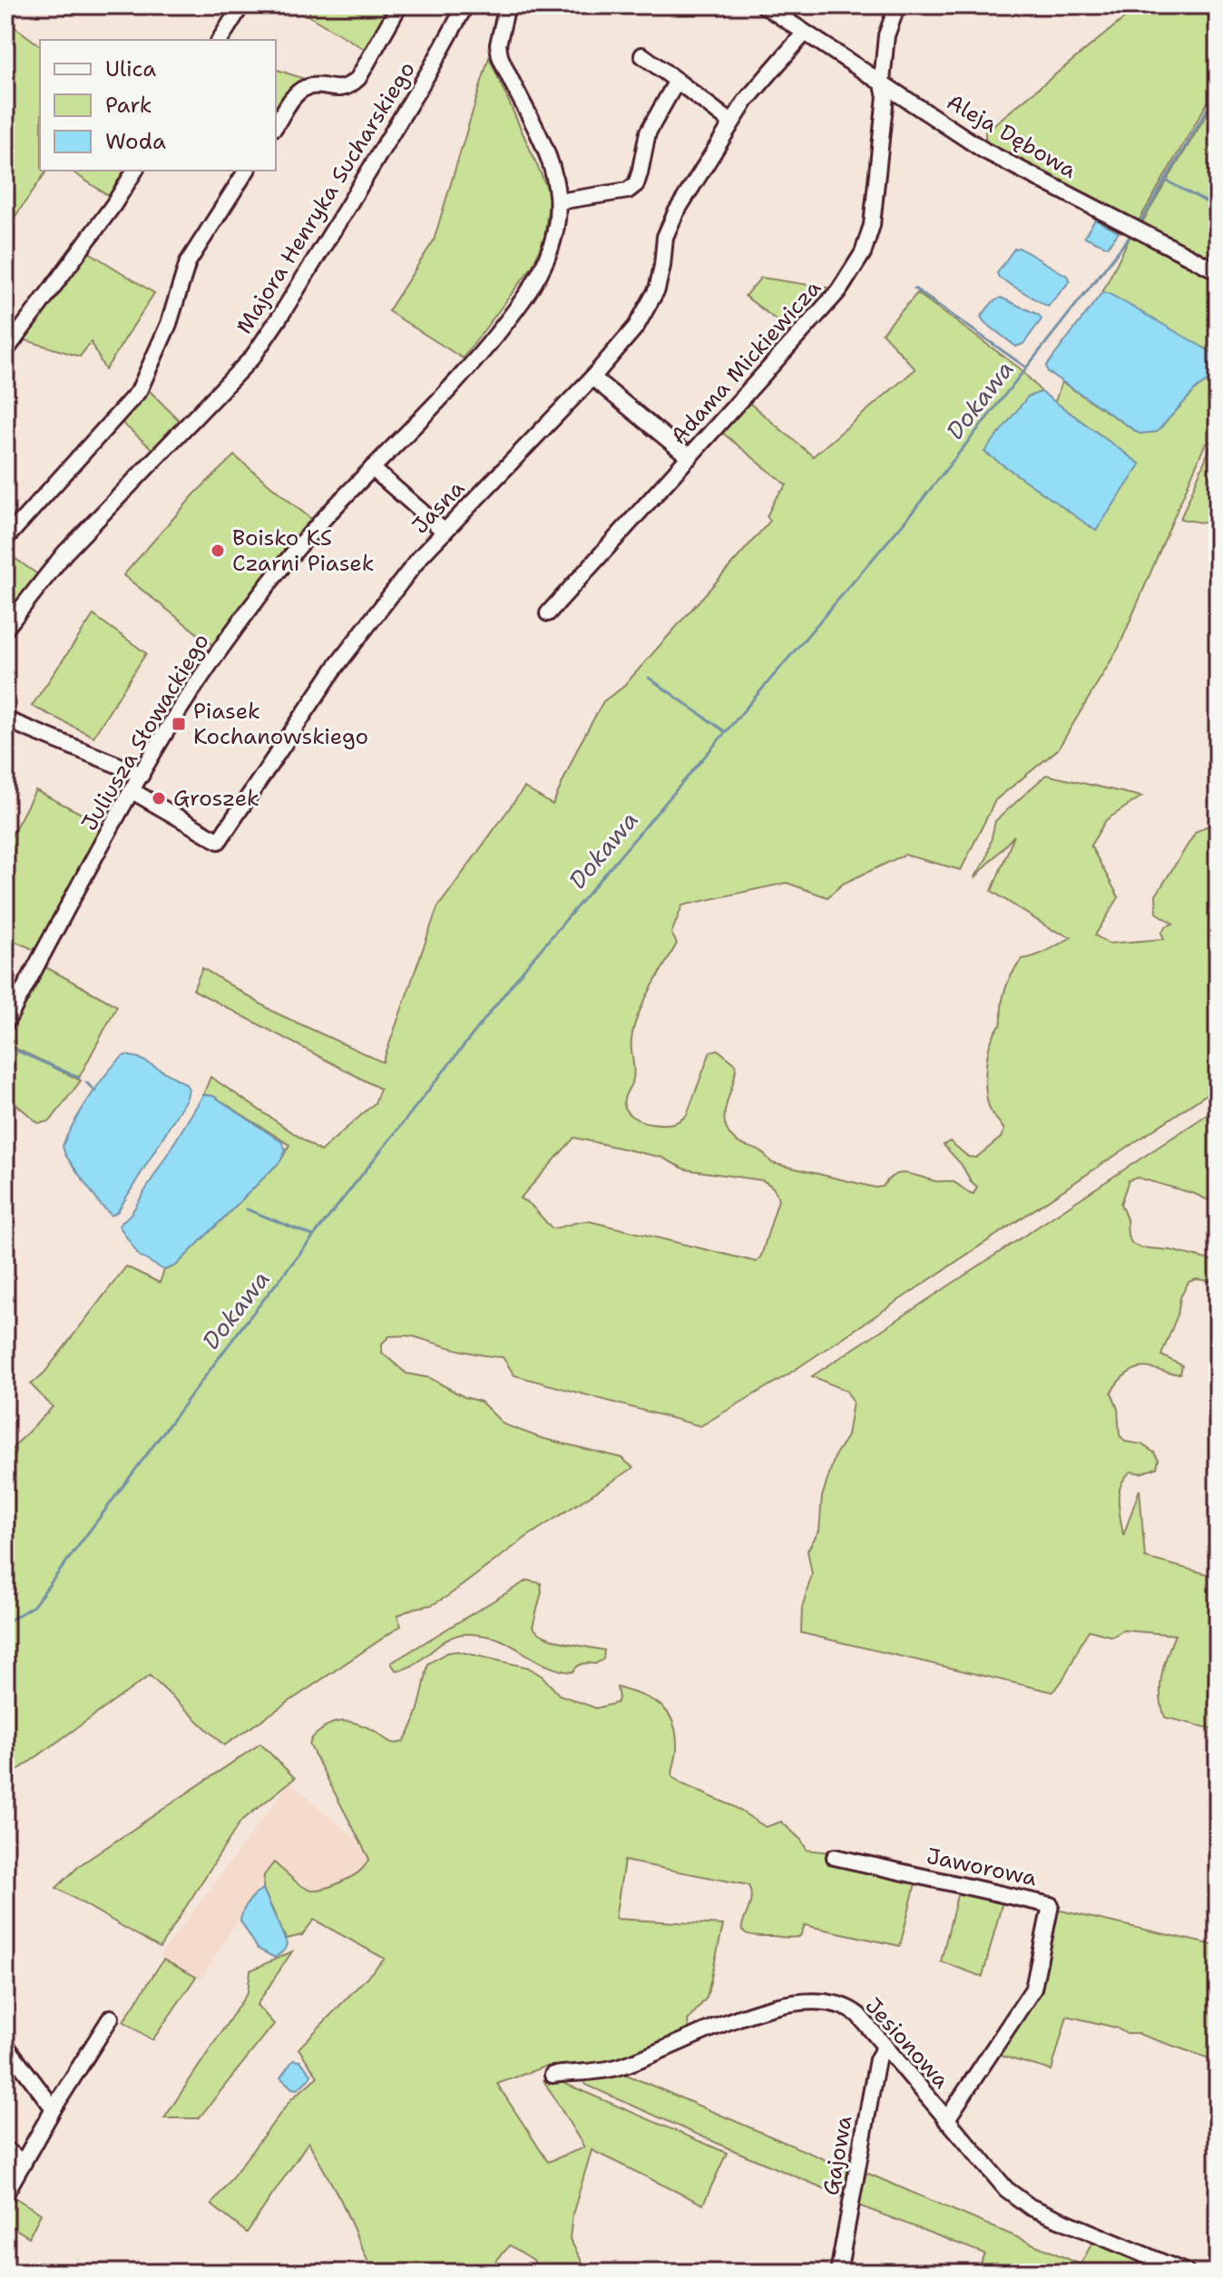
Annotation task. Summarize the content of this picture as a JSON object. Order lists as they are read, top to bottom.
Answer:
{
  "streets": {
    "street": [
      "Aleja Dębowa",
      "Majora Henryka Sucharskiego",
      "Adama Mickiewicza",
      "Jasna",
      "Juliusza Słowackiego",
      "Jaworowa",
      "Jesionowa",
      "Gajowa"
    ]
  },
  "crossings": [
    ["Aleja Dębowa", "Adama Mickiewicza"],
    ["Aleja Dębowa", "Jasna"],
    ["Jasna", "Juliusza Słowackiego"],
    ["Jaworowa", "Jesionowa"],
    ["Jesionowa", "Gajowa"]
  ],
  "water": ["Dokawa"],
  "places": {
    "other": ["Boisko KS Czarni Piasek", "Groszek"],
    "transit": ["Piasek Kochanowskiego"]
  },
  "legend": ["Ulica", "Park", "Woda"]
}
